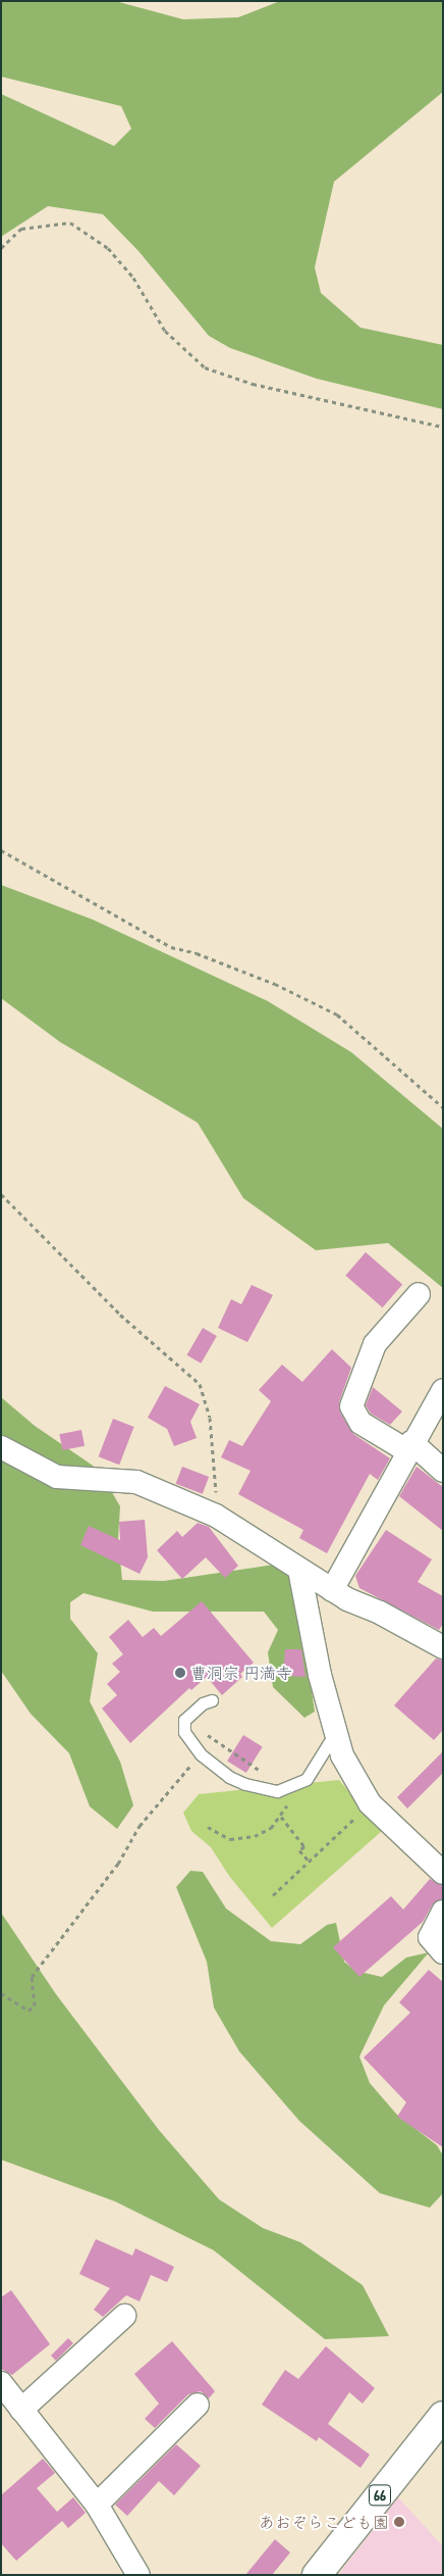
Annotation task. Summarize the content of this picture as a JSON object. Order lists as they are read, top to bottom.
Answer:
{
  "streets": {
    "main road": ["66"]
  },
  "places": ["曹洞宗 円満寺", "あおぞらこども園"]
}
